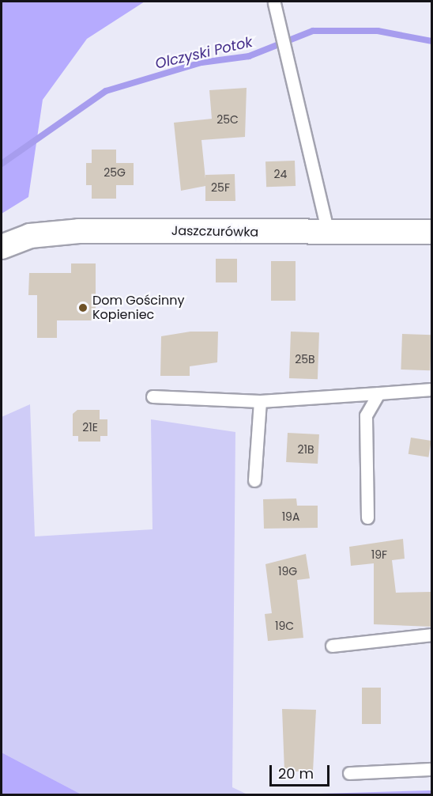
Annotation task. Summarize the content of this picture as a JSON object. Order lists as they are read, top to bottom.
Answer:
{
  "streets": {
    "street": ["Jaszczurówka"]
  },
  "water": ["Olczyski Potok"],
  "places": ["Dom Gościnny Kopieniec"],
  "house_numbers": [
    "25C",
    "25G",
    "24",
    "25F",
    "25B",
    "21E",
    "21B",
    "19A",
    "19F",
    "19G",
    "19C"
  ],
  "scale_bar": "20 m"
}
